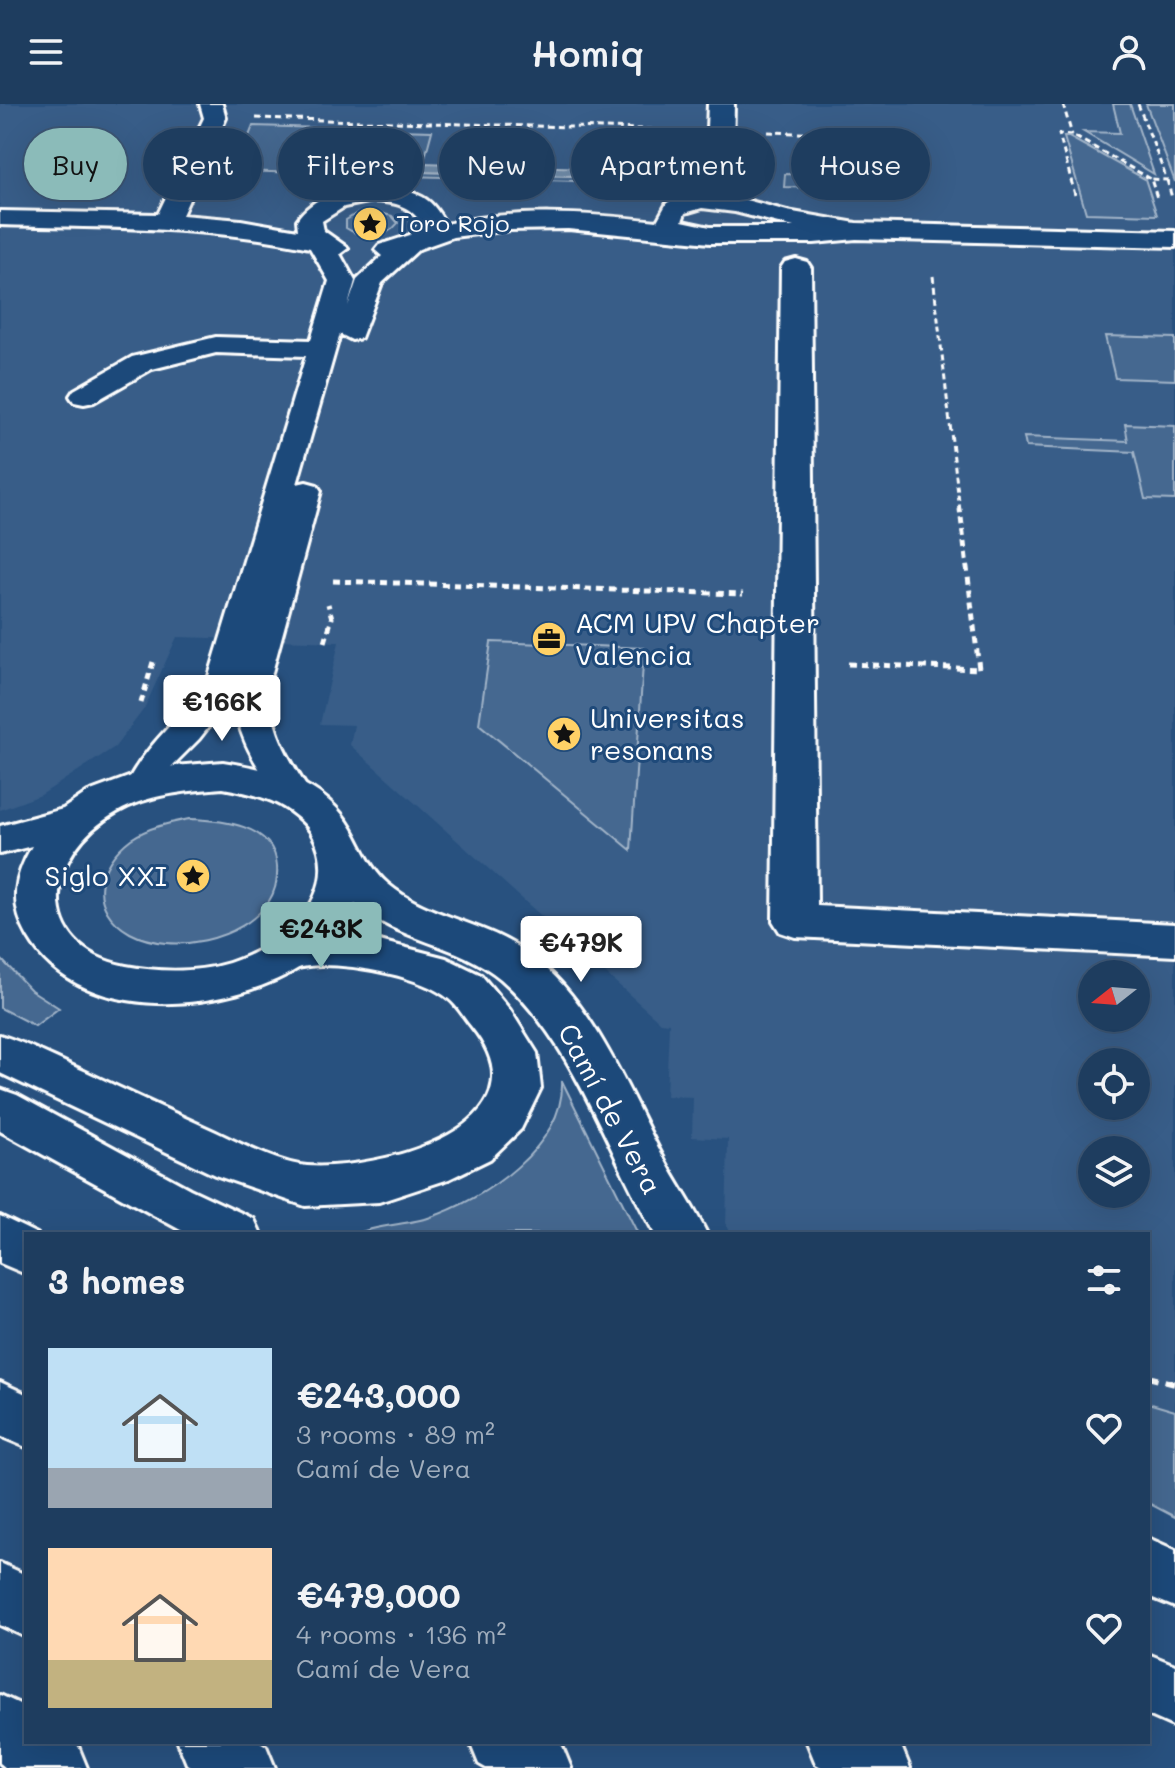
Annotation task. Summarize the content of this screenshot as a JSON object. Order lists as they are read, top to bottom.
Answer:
{
  "streets": {
    "main road": ["Camí de Vera"]
  },
  "places": {
    "place": ["Toro Rojo", "Universitas resonans", "Siglo XXI"],
    "office": ["ACM UPV Chapter Valencia"]
  },
  "north": "left",
  "page": {
    "header": "Homiq",
    "chip": [
      "Buy",
      "Rent",
      "Filters",
      "New",
      "Apartment",
      "House"
    ],
    "price": ["€166K", "€243K", "€479K"],
    "heading": "3 homes",
    "list": [
      {
        "name": "€243,000",
        "note": "3 rooms · 89 m² · Camí de Vera"
      },
      {
        "name": "€479,000",
        "note": "4 rooms · 136 m² · Camí de Vera"
      }
    ]
  }
}
